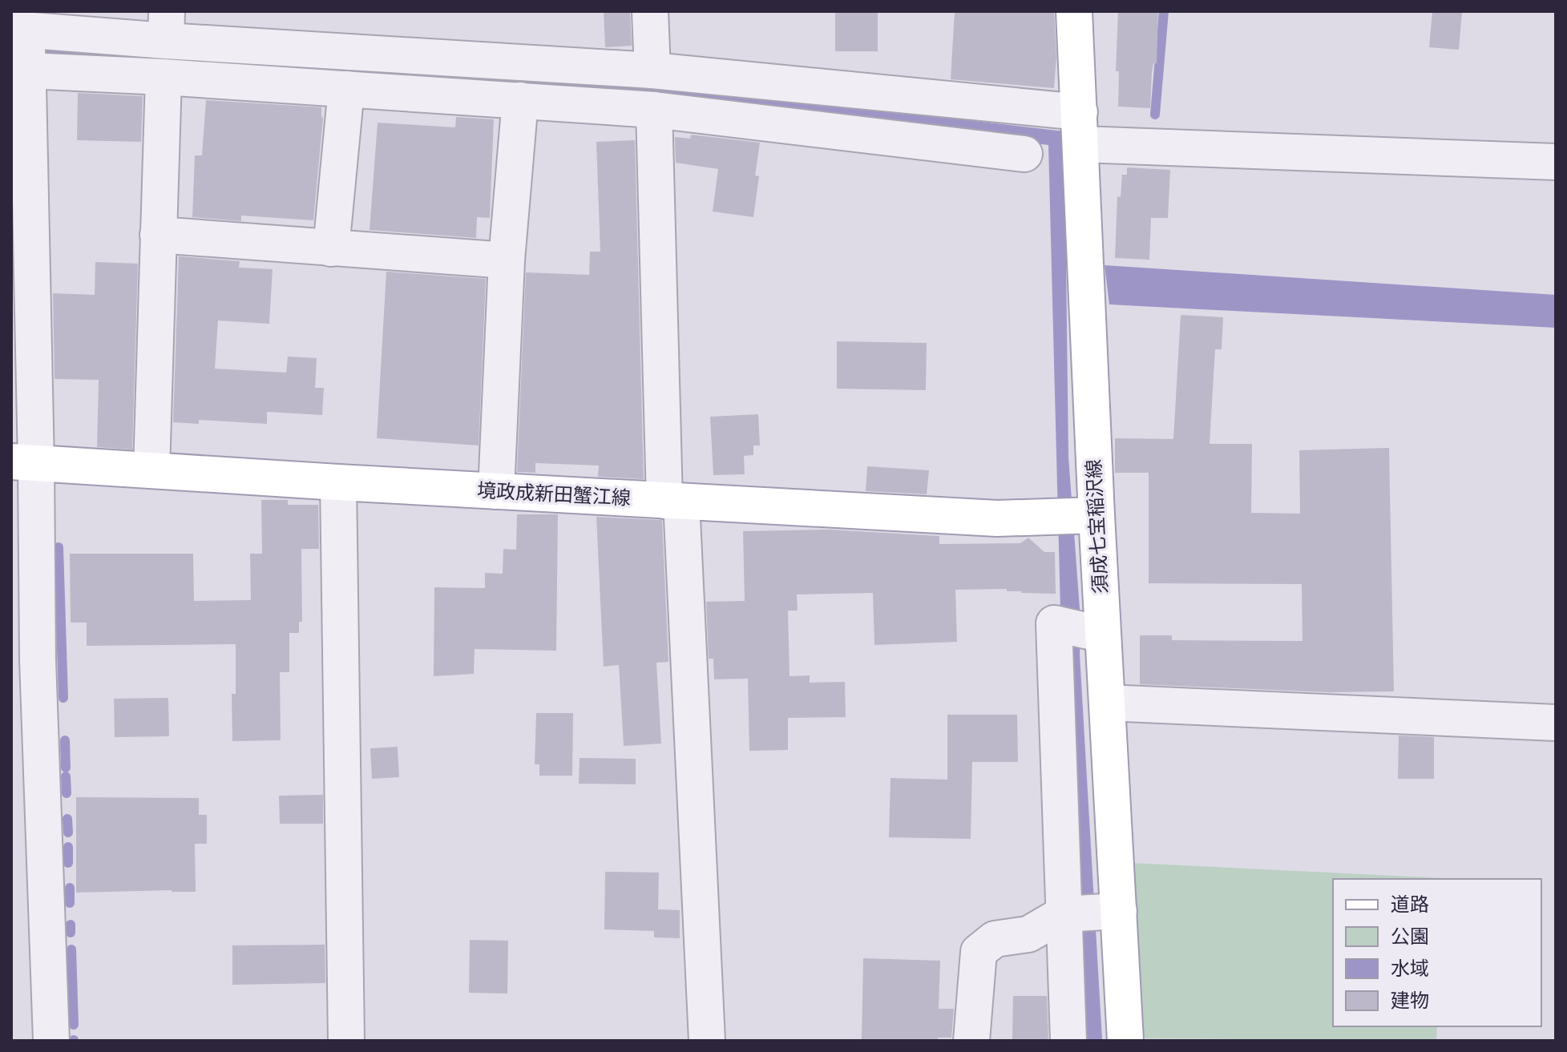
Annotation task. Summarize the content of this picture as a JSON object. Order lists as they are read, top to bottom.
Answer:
{
  "streets": {
    "main road": ["境政成新田蟹江線", "須成七宝稲沢線"]
  },
  "crossings": [
    ["境政成新田蟹江線", "須成七宝稲沢線"]
  ],
  "legend": [
    "道路",
    "公園",
    "水域",
    "建物"
  ]
}
